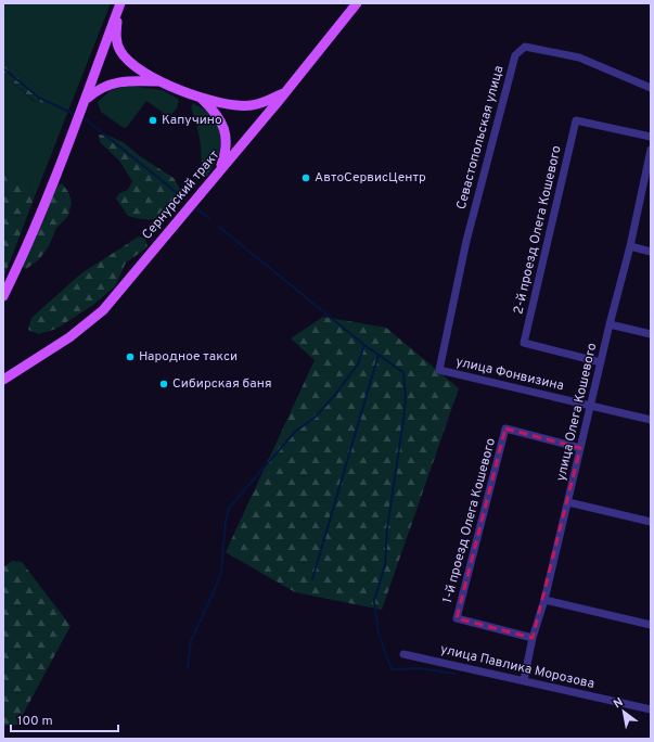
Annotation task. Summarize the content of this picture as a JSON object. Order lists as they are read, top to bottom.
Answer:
{
  "streets": {
    "main road": ["Сернурский тракт"],
    "street": [
      "Севастопольская улица",
      "2-й проезд Олега Кошевого",
      "улица Фонвизина",
      "улица Олега Кошевого",
      "1-й проезд Олега Кошевого",
      "улица Павлика Морозова"
    ]
  },
  "crossings": [
    ["Севастопольская улица", "улица Фонвизина"],
    ["2-й проезд Олега Кошевого", "улица Олега Кошевого"],
    ["улица Фонвизина", "улица Олега Кошевого"],
    ["улица Олега Кошевого", "1-й проезд Олега Кошевого"],
    ["улица Олега Кошевого", "улица Павлика Морозова"]
  ],
  "places": [
    "Капучино",
    "АвтоСервисЦентр",
    "Народное такси",
    "Сибирская баня"
  ],
  "scale_bar": "100 m",
  "north": "top left"
}
